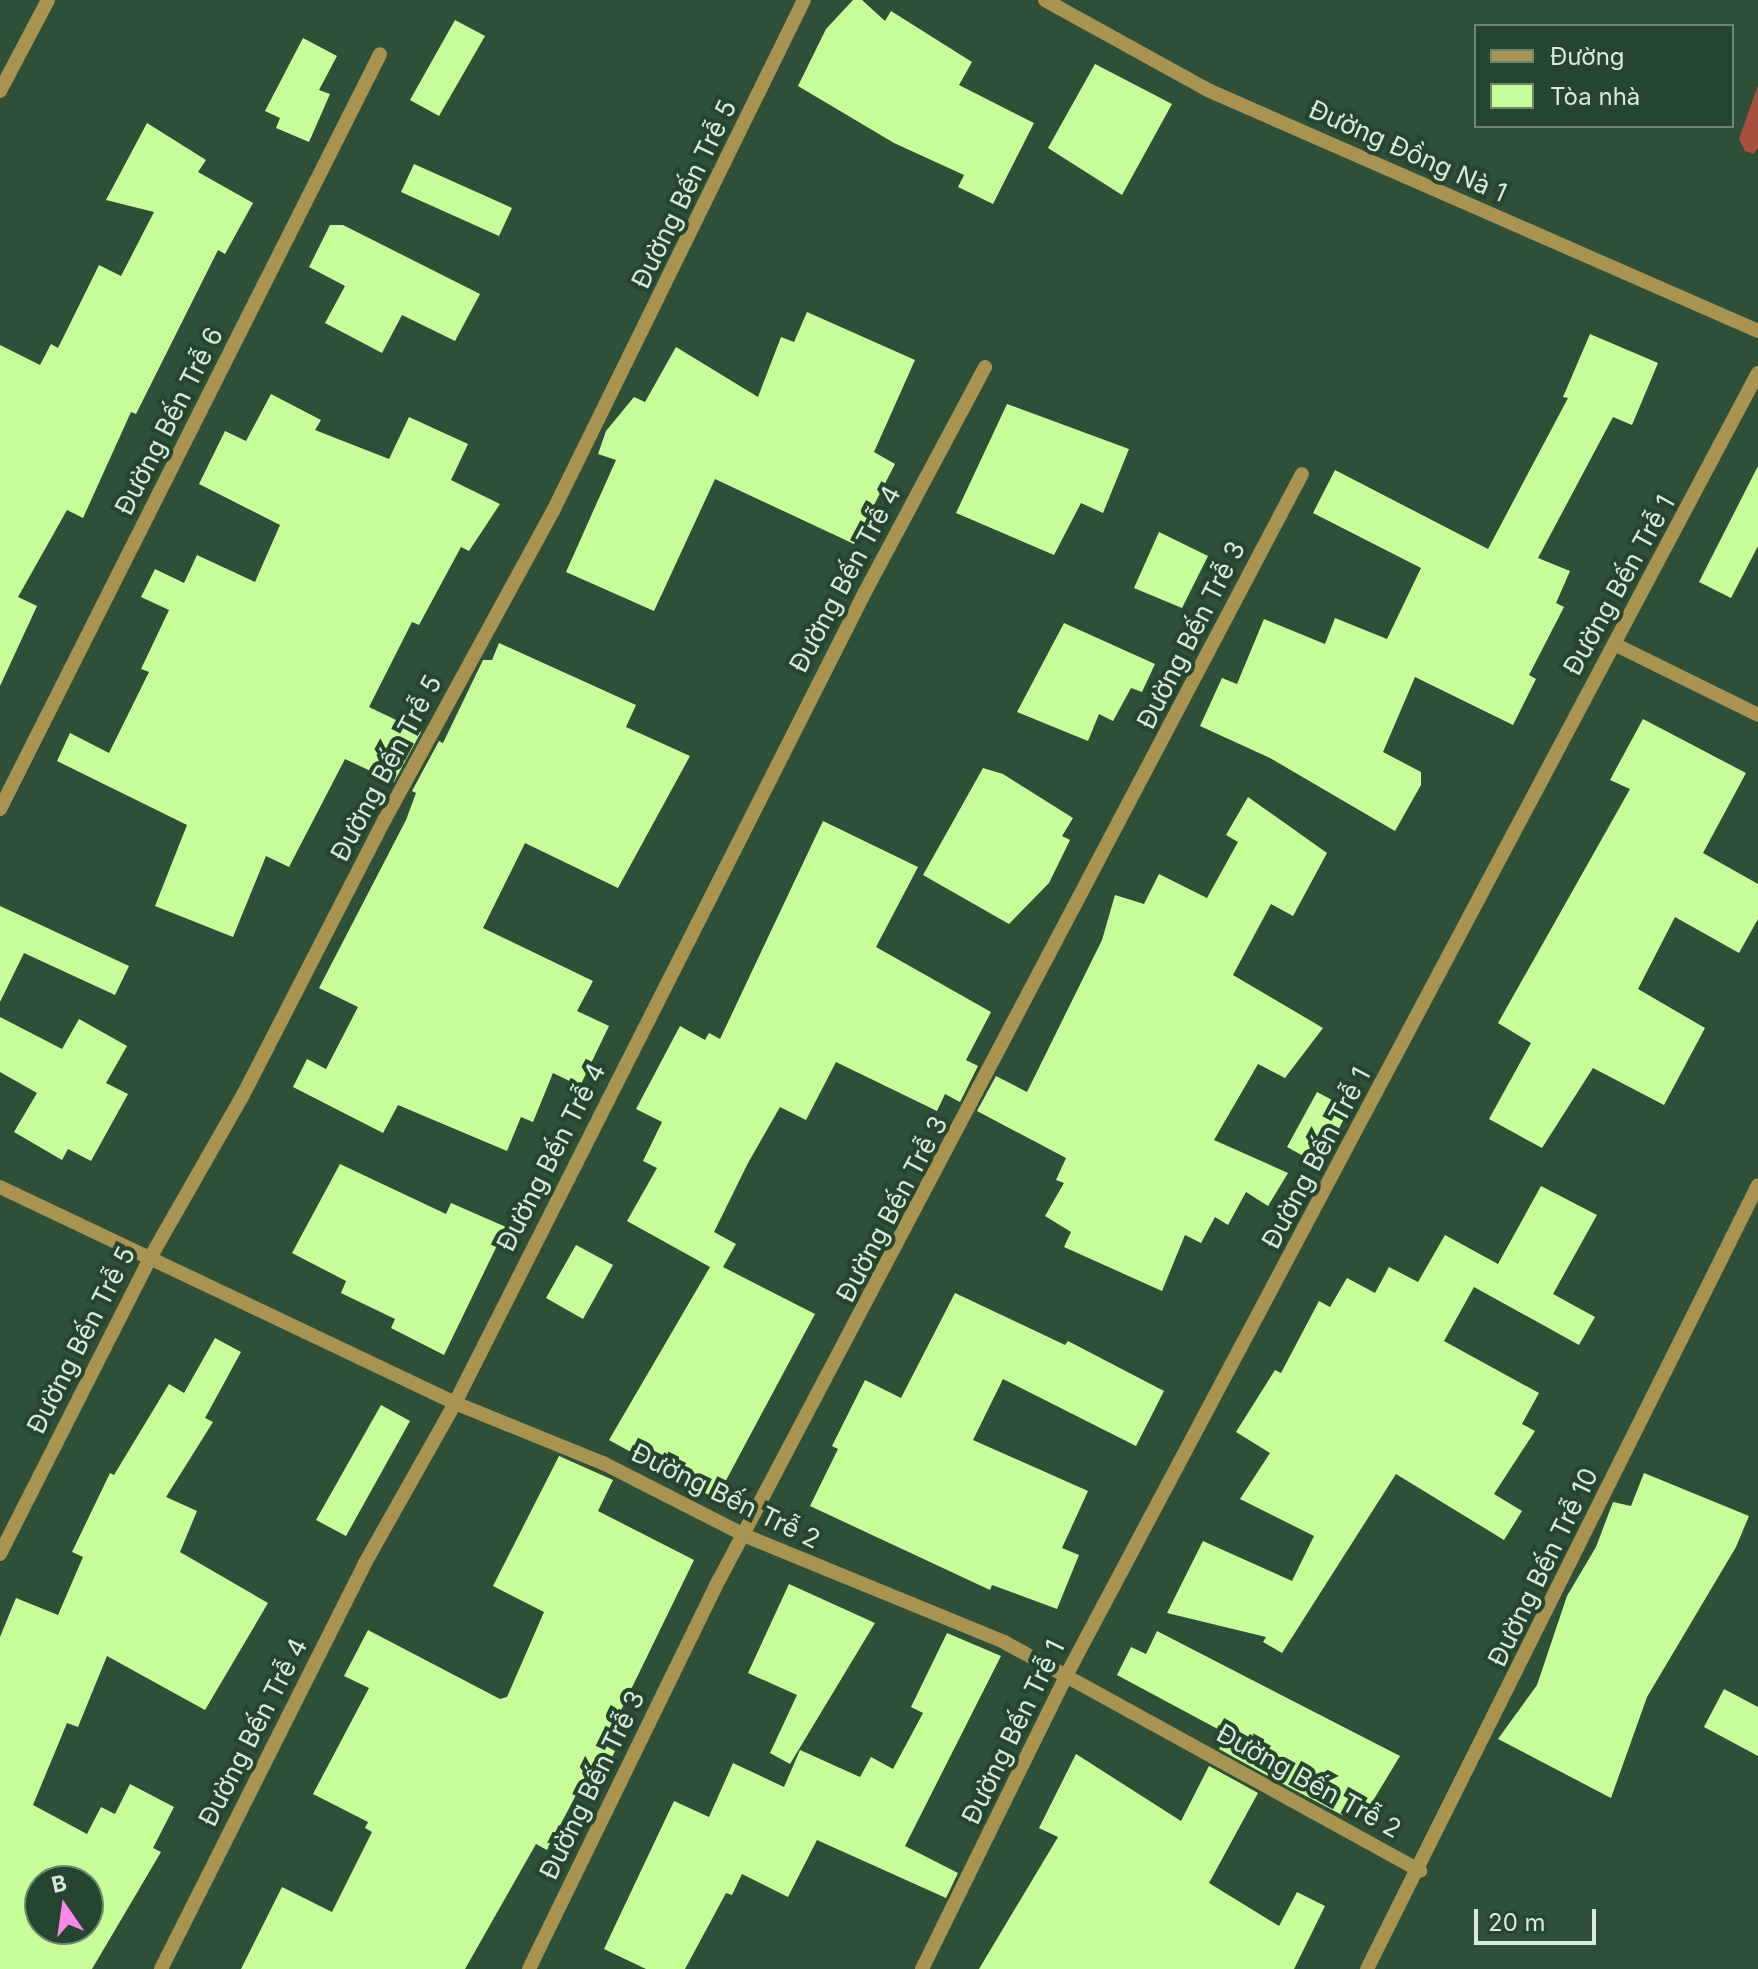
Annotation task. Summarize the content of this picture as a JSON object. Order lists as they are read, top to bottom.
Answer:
{
  "streets": {
    "street": [
      "Đường Đồng Nà 1",
      "Đường Bến Trễ 5",
      "Đường Bến Trễ 6",
      "Đường Bến Trễ 4",
      "Đường Bến Trễ 1",
      "Đường Bến Trễ 3",
      "Đường Bến Trễ 2",
      "Đường Bến Trễ 10"
    ]
  },
  "crossings": [
    ["Đường Bến Trễ 5", "Đường Bến Trễ 2"],
    ["Đường Bến Trễ 4", "Đường Bến Trễ 2"],
    ["Đường Bến Trễ 1", "Đường Bến Trễ 2"],
    ["Đường Bến Trễ 3", "Đường Bến Trễ 2"],
    ["Đường Bến Trễ 2", "Đường Bến Trễ 10"]
  ],
  "legend": ["Đường", "Tòa nhà"],
  "scale_bar": "20 m",
  "north": "top"
}
